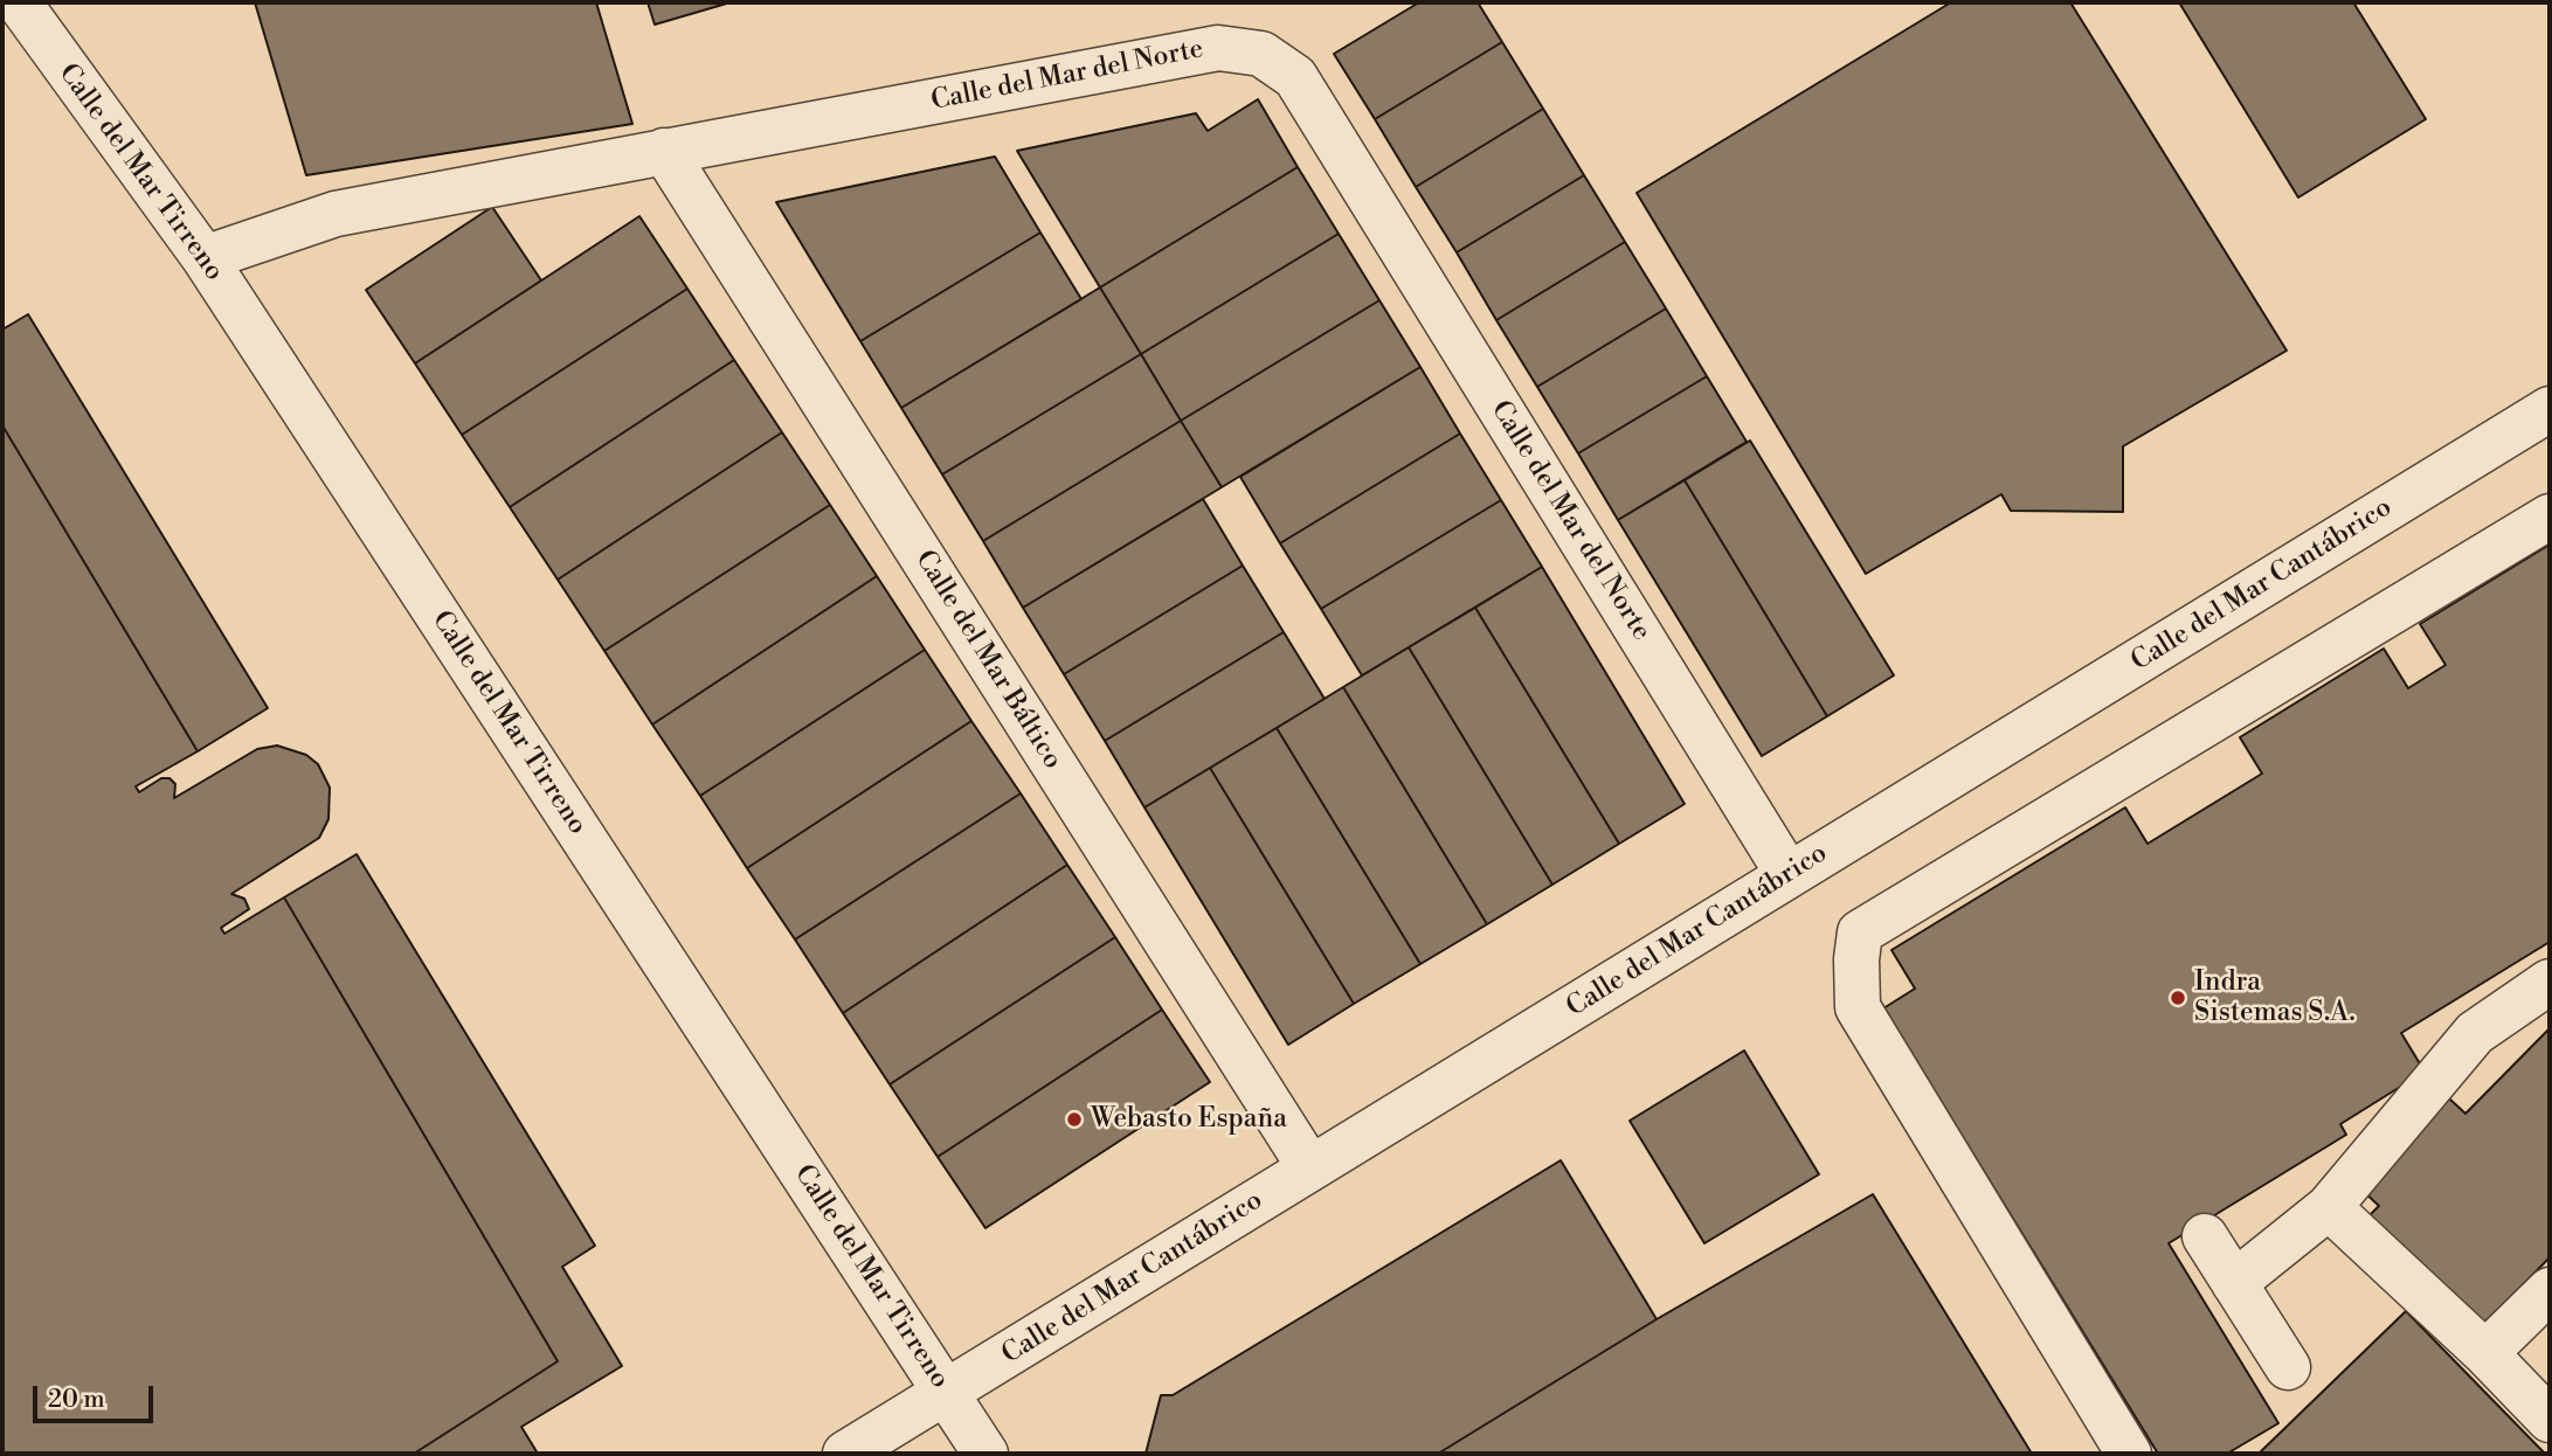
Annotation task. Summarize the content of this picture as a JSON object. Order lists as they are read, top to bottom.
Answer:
{
  "streets": {
    "street": [
      "Calle del Mar del Norte",
      "Calle del Mar Tirreno",
      "Calle del Mar Cantábrico",
      "Calle del Mar Báltico"
    ]
  },
  "crossings": [
    ["Calle del Mar del Norte", "Calle del Mar Tirreno"],
    ["Calle del Mar del Norte", "Calle del Mar Cantábrico"],
    ["Calle del Mar del Norte", "Calle del Mar Báltico"],
    ["Calle del Mar Tirreno", "Calle del Mar Cantábrico"],
    ["Calle del Mar Cantábrico", "Calle del Mar Báltico"]
  ],
  "places": ["Indra Sistemas S.A.", "Webasto España"],
  "scale_bar": "20 m"
}
